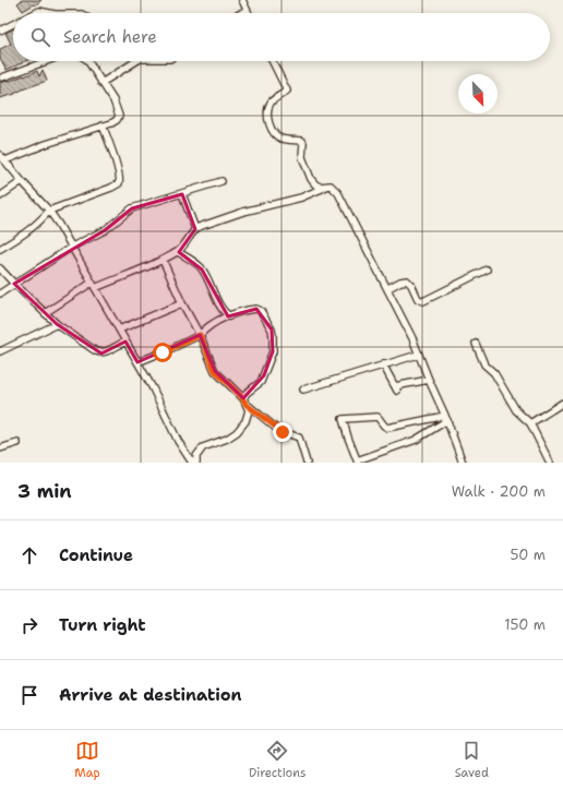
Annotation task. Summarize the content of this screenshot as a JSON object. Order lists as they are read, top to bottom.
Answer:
{
  "north": "bottom right",
  "page": {
    "search": "Search here",
    "heading": ["3 min", "Walk · 200 m"],
    "list": [
      ["Continue", "50 m"],
      ["Turn right", "150 m"],
      "Arrive at destination"
    ],
    "nav": ["Map", "Directions", "Saved"]
  }
}
